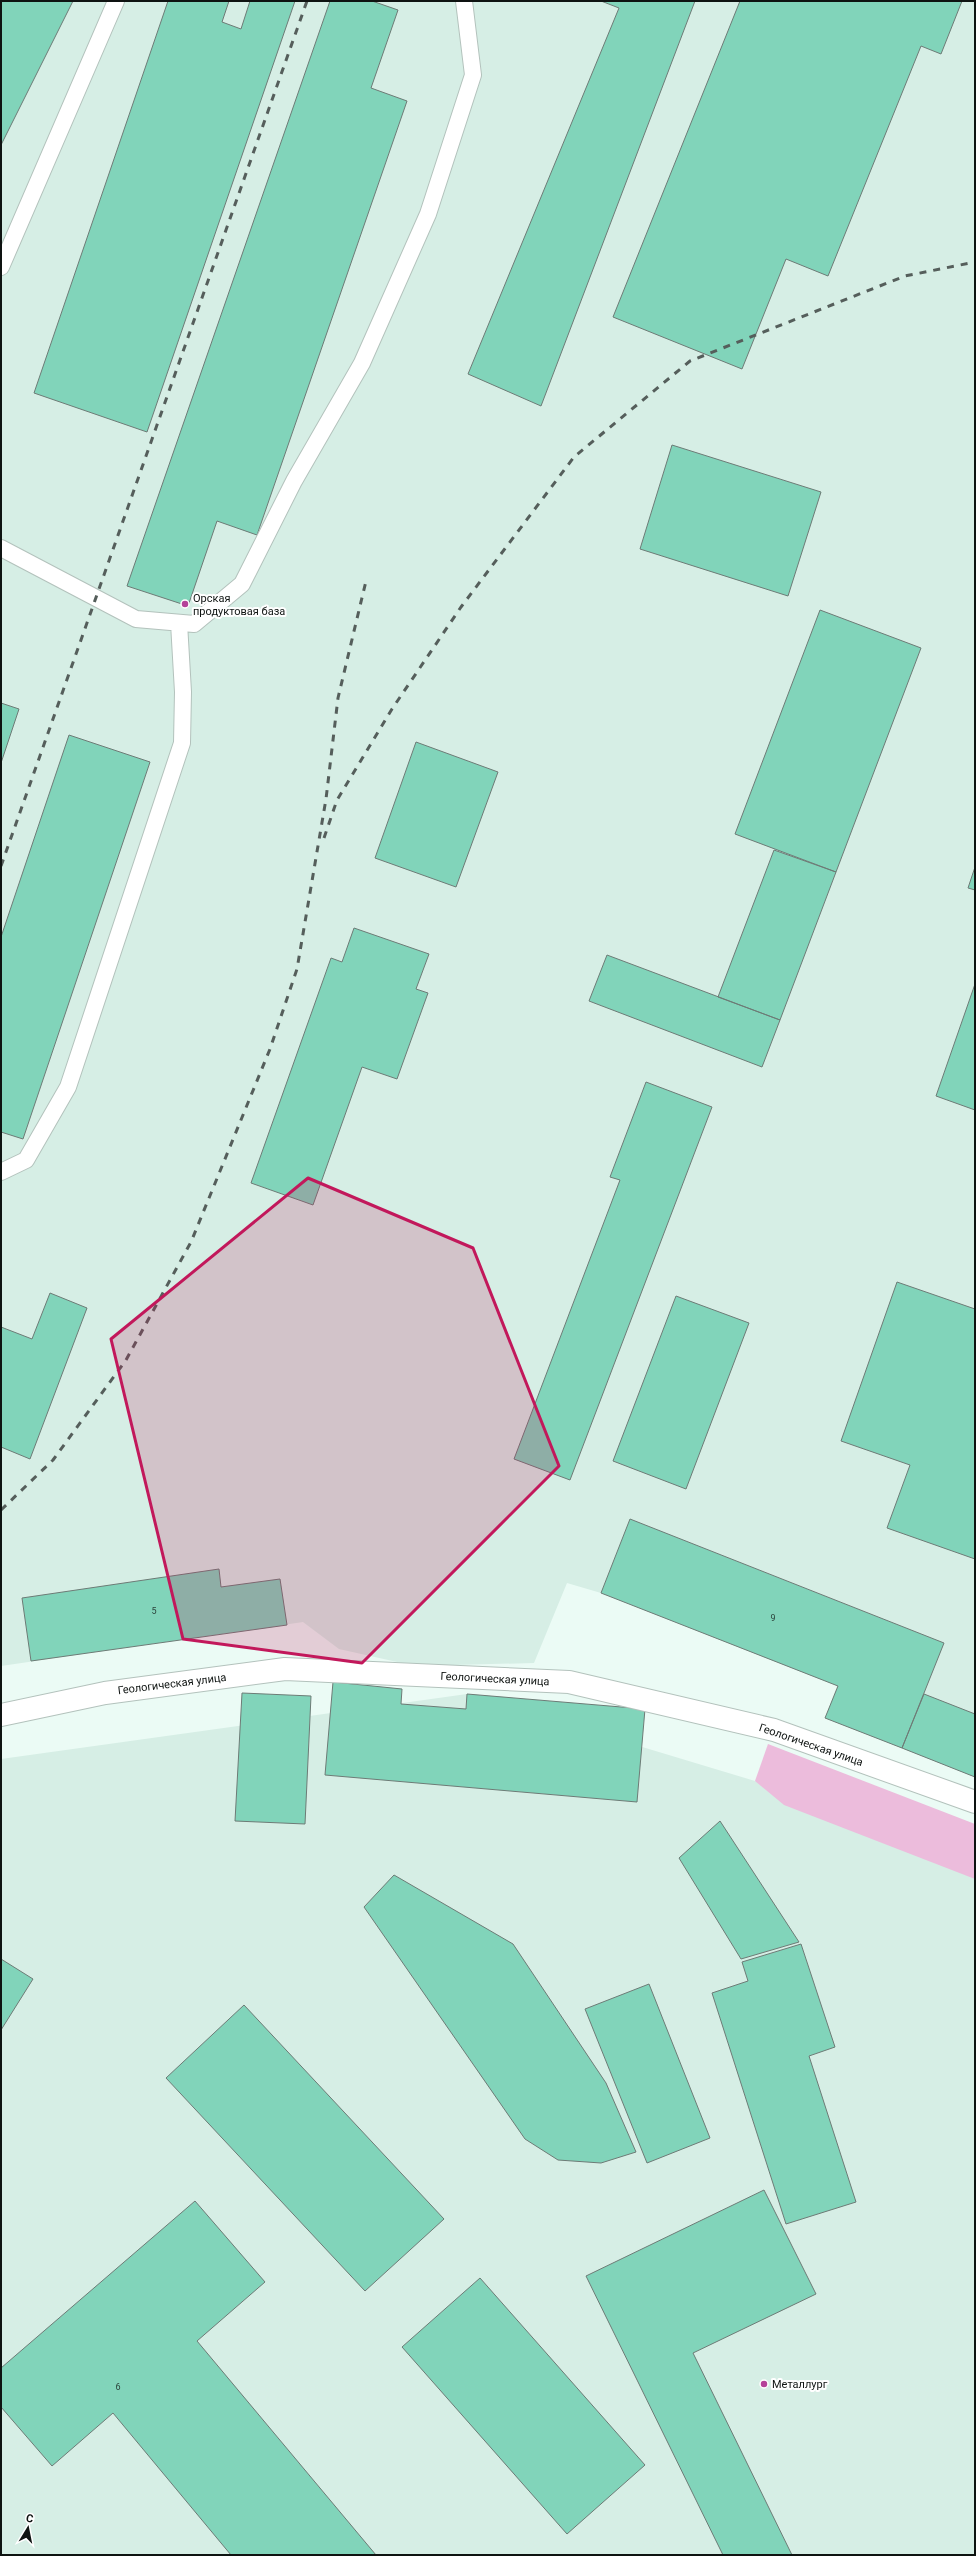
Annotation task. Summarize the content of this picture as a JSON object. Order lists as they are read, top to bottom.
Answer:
{
  "streets": {
    "street": ["Геологическая улица"]
  },
  "places": ["Орская продуктовая база", "Металлург"],
  "house_numbers": ["5", "9", "6"],
  "north": "top"
}
